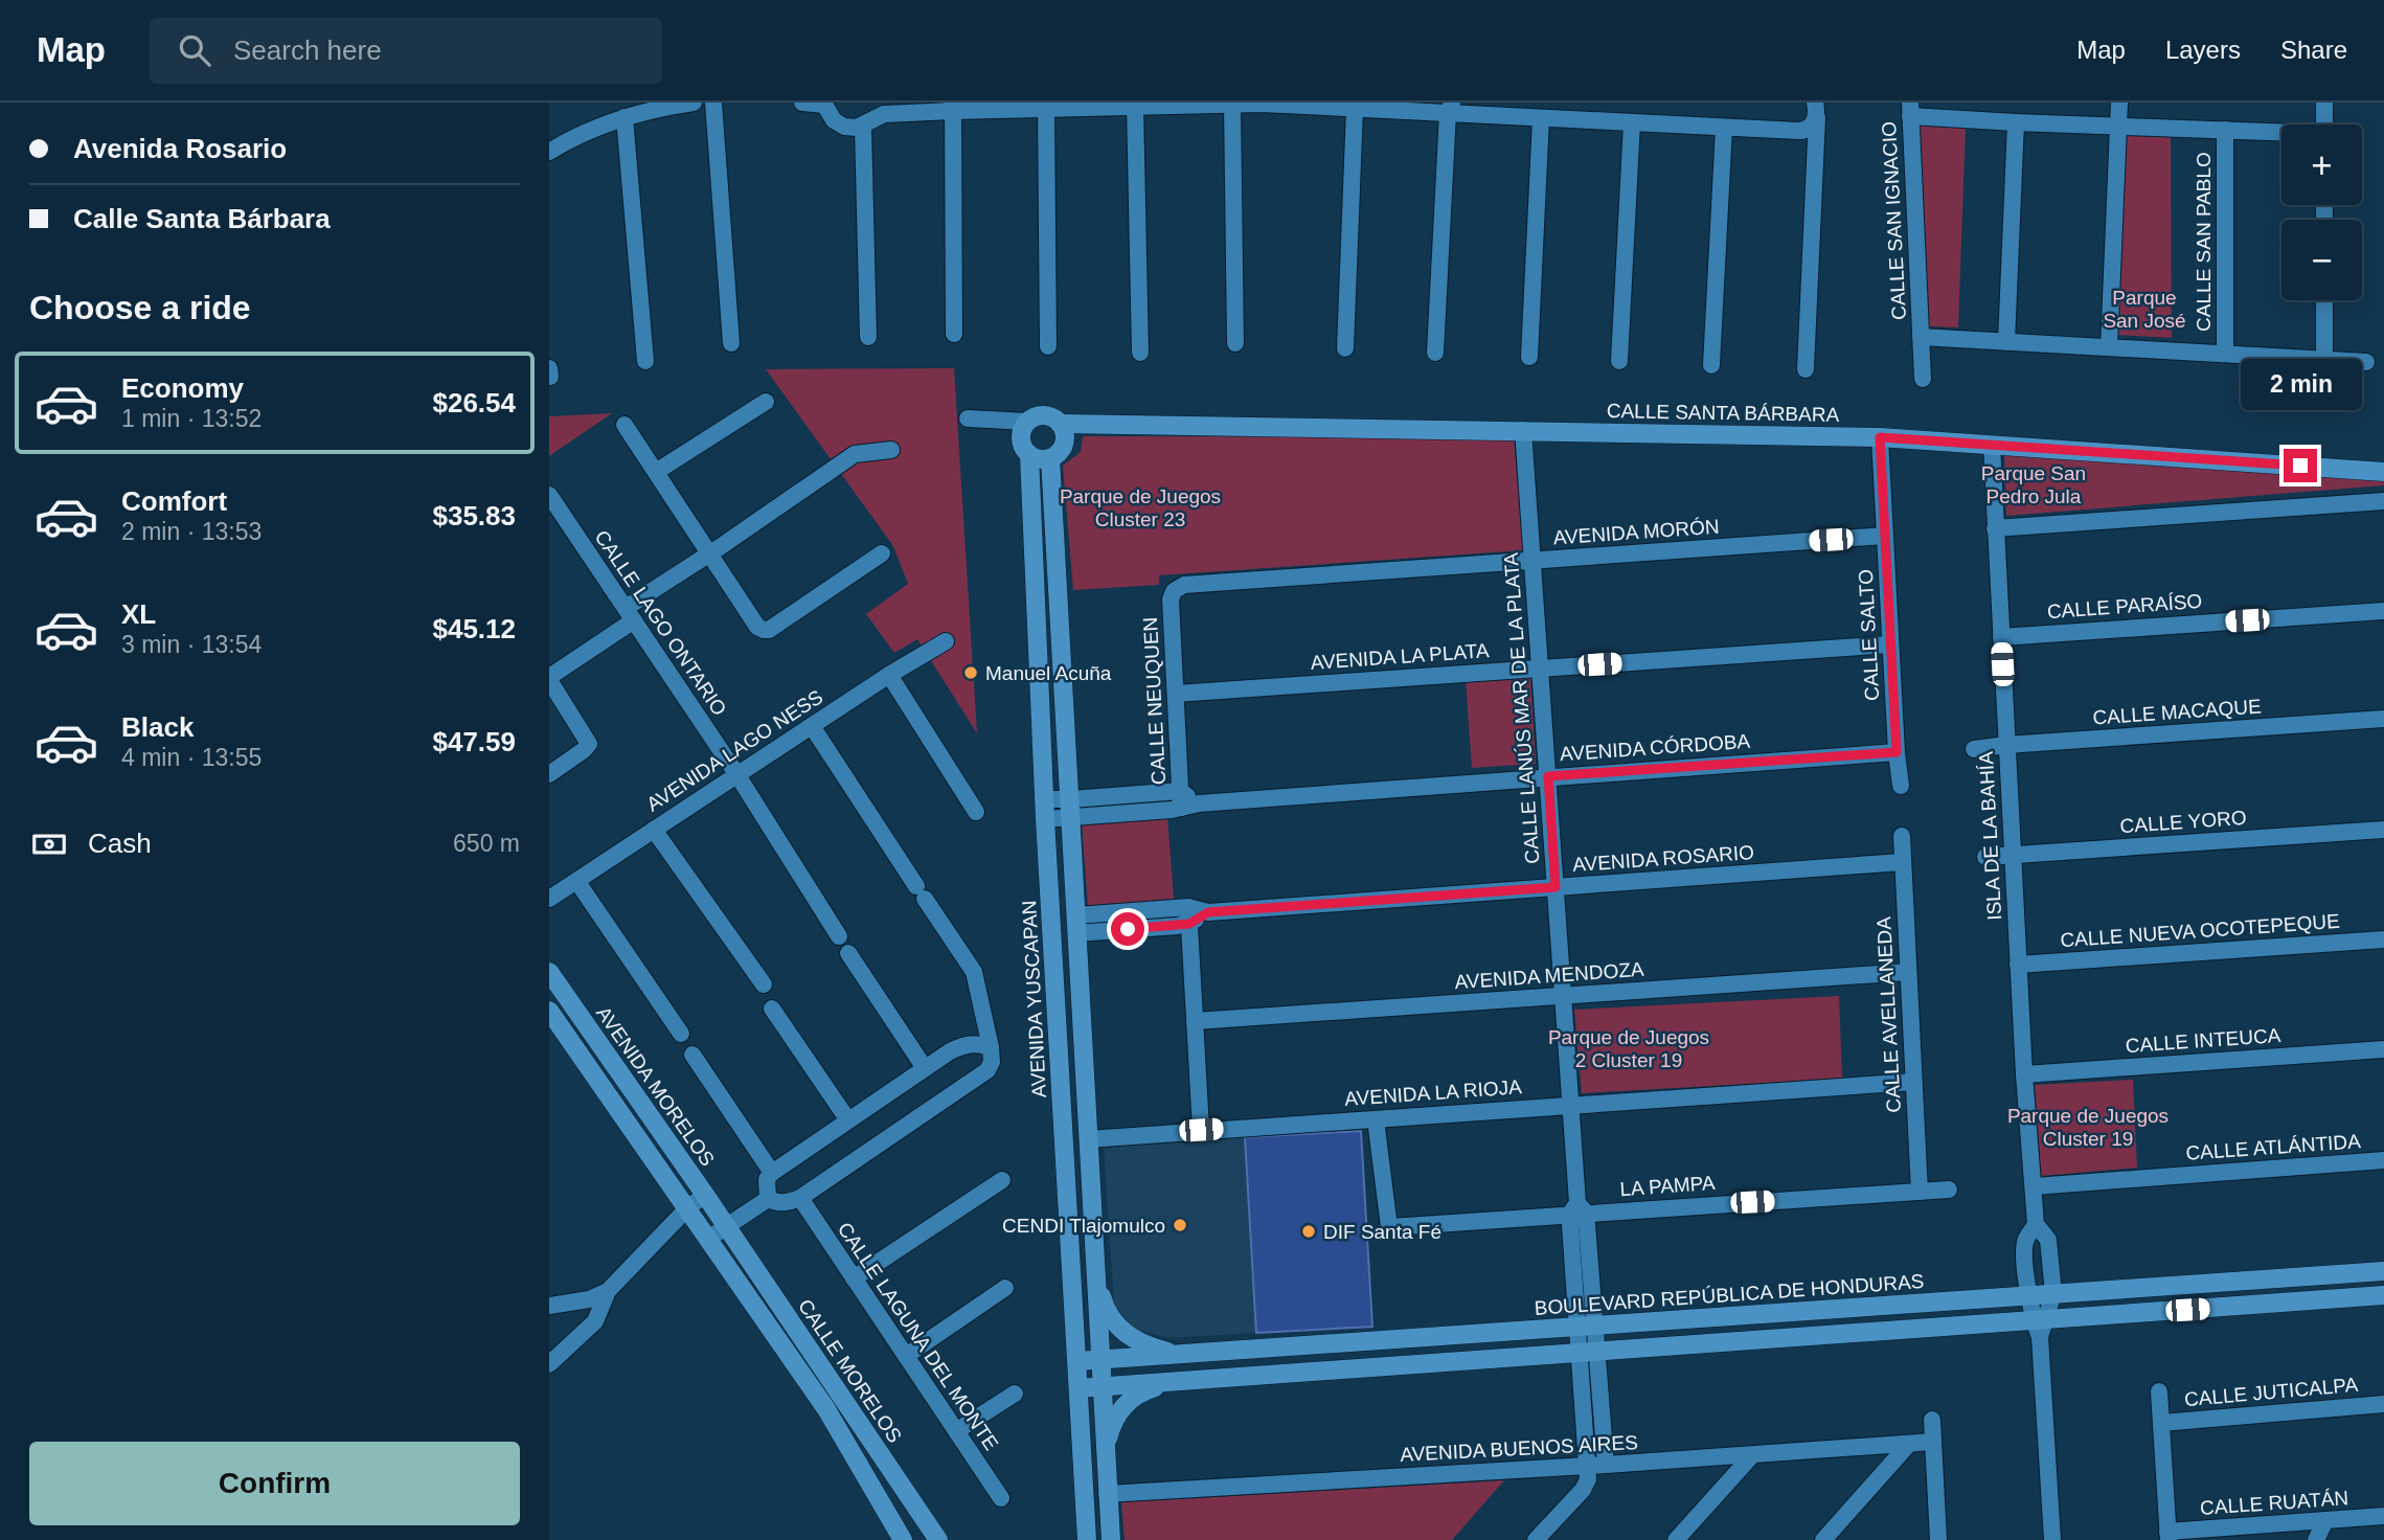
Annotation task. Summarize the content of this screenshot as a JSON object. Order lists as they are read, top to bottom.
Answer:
{
  "streets": {
    "street": [
      "CALLE SAN IGNACIO",
      "CALLE SAN PABLO",
      "CALLE SANTA BÁRBARA",
      "AVENIDA MORÓN",
      "CALLE PARAÍSO",
      "CALLE LAGO ONTARIO",
      "CALLE SALTO",
      "AVENIDA LA PLATA",
      "CALLE NEUQUEN",
      "CALLE LANÚS MAR DE LA PLATA",
      "CALLE MACAQUE",
      "AVENIDA CÓRDOBA",
      "AVENIDA LAGO NESS",
      "CALLE YORO",
      "ISLA DE LA BAHÍA",
      "AVENIDA ROSARIO",
      "CALLE NUEVA OCOTEPEQUE",
      "AVENIDA MENDOZA",
      "AVENIDA YUSCAPAN",
      "CALLE AVELLANEDA",
      "CALLE INTEUCA",
      "AVENIDA MORELOS",
      "AVENIDA LA RIOJA",
      "CALLE ATLÁNTIDA",
      "LA PAMPA",
      "BOULEVARD REPÚBLICA DE HONDURAS",
      "CALLE LAGUNA DEL MONTE",
      "CALLE MORELOS",
      "CALLE JUTICALPA",
      "AVENIDA BUENOS AIRES",
      "CALLE RUATÁN"
    ]
  },
  "crossings": [
    ["CALLE SAN IGNACIO", "CALLE SAN PABLO"],
    ["CALLE SANTA BÁRBARA", "CALLE SALTO"],
    ["CALLE SANTA BÁRBARA", "CALLE LANÚS MAR DE LA PLATA"],
    ["CALLE SANTA BÁRBARA", "ISLA DE LA BAHÍA"],
    ["CALLE SANTA BÁRBARA", "AVENIDA YUSCAPAN"],
    ["AVENIDA MORÓN", "CALLE SALTO"],
    ["AVENIDA MORÓN", "CALLE NEUQUEN"],
    ["AVENIDA MORÓN", "CALLE LANÚS MAR DE LA PLATA"],
    ["CALLE PARAÍSO", "ISLA DE LA BAHÍA"],
    ["CALLE LAGO ONTARIO", "AVENIDA LAGO NESS"],
    ["CALLE SALTO", "AVENIDA LA PLATA"],
    ["CALLE SALTO", "AVENIDA CÓRDOBA"],
    ["AVENIDA LA PLATA", "CALLE NEUQUEN"],
    ["AVENIDA LA PLATA", "CALLE LANÚS MAR DE LA PLATA"],
    ["CALLE NEUQUEN", "AVENIDA CÓRDOBA"],
    ["CALLE LANÚS MAR DE LA PLATA", "AVENIDA CÓRDOBA"],
    ["CALLE LANÚS MAR DE LA PLATA", "AVENIDA ROSARIO"],
    ["CALLE LANÚS MAR DE LA PLATA", "AVENIDA MENDOZA"],
    ["CALLE LANÚS MAR DE LA PLATA", "AVENIDA LA RIOJA"],
    ["CALLE LANÚS MAR DE LA PLATA", "LA PAMPA"],
    ["CALLE LANÚS MAR DE LA PLATA", "BOULEVARD REPÚBLICA DE HONDURAS"],
    ["CALLE LANÚS MAR DE LA PLATA", "AVENIDA BUENOS AIRES"],
    ["CALLE MACAQUE", "ISLA DE LA BAHÍA"],
    ["CALLE YORO", "ISLA DE LA BAHÍA"],
    ["ISLA DE LA BAHÍA", "CALLE NUEVA OCOTEPEQUE"],
    ["ISLA DE LA BAHÍA", "CALLE INTEUCA"],
    ["ISLA DE LA BAHÍA", "CALLE ATLÁNTIDA"],
    ["ISLA DE LA BAHÍA", "BOULEVARD REPÚBLICA DE HONDURAS"],
    ["AVENIDA ROSARIO", "CALLE AVELLANEDA"],
    ["AVENIDA MENDOZA", "CALLE AVELLANEDA"],
    ["AVENIDA YUSCAPAN", "BOULEVARD REPÚBLICA DE HONDURAS"],
    ["CALLE AVELLANEDA", "AVENIDA LA RIOJA"],
    ["CALLE AVELLANEDA", "LA PAMPA"],
    ["AVENIDA MORELOS", "CALLE MORELOS"],
    ["AVENIDA LA RIOJA", "LA PAMPA"]
  ],
  "parks": [
    "Parque San José",
    "Parque San Pedro Jula",
    "Parque de Juegos Cluster 23",
    "Parque de Juegos 2 Cluster 19",
    "Parque de Juegos Cluster 19"
  ],
  "places": ["Manuel Acuña", "CENDI Tlajomulco", "DIF Santa Fé"],
  "page": {
    "header": "Map",
    "search": "Search here",
    "nav": ["Map", "Layers", "Share"],
    "banner": ["Avenida Rosario", "Calle Santa Bárbara"],
    "map_buttons": ["+", "−"],
    "heading": "Choose a ride",
    "list": [
      {
        "name": "Economy",
        "note": "1 min · 13:52",
        "value": "$26.54"
      },
      {
        "name": "Comfort",
        "note": "2 min · 13:53",
        "value": "$35.83"
      },
      {
        "name": "XL",
        "note": "3 min · 13:54",
        "value": "$45.12"
      },
      {
        "name": "Black",
        "note": "4 min · 13:55",
        "value": "$47.59"
      }
    ],
    "bubble": "2 min",
    "pay": ["Cash", "650 m"],
    "buttons": "Confirm"
  }
}
